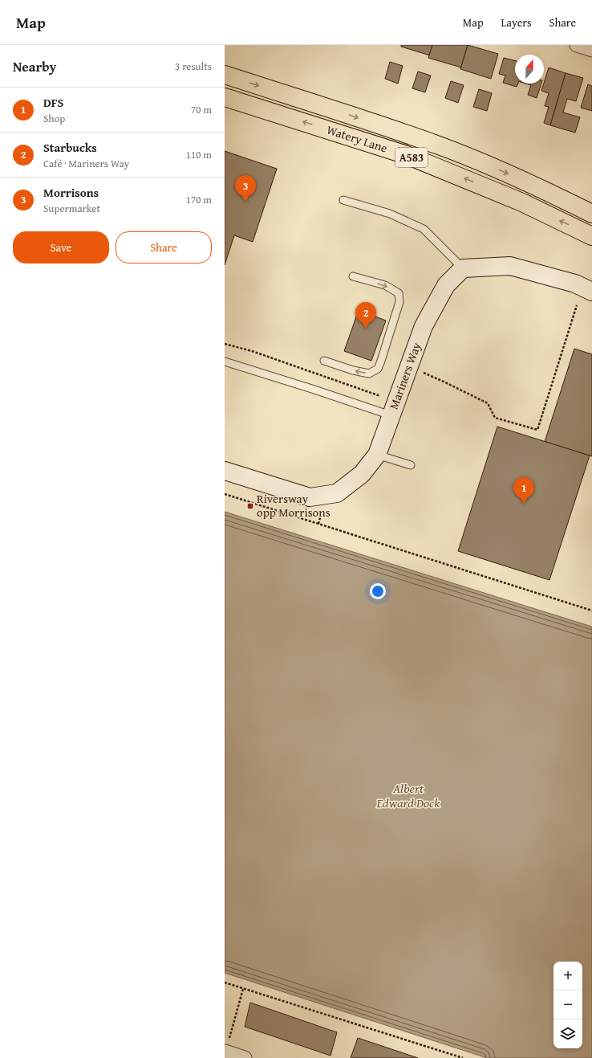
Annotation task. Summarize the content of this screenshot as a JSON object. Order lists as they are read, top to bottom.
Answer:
{
  "streets": {
    "highway": ["Watery Lane", "A583"],
    "street": ["Mariners Way"]
  },
  "water": ["Albert Edward Dock"],
  "places": {
    "transit": ["Riversway opp Morrisons"]
  },
  "north": "top",
  "page": {
    "header": "Map",
    "nav": ["Map", "Layers", "Share"],
    "heading": ["Nearby", "3 results"],
    "list": [
      {
        "mark": "1",
        "name": "DFS",
        "note": "Shop",
        "value": "70 m"
      },
      {
        "mark": "2",
        "name": "Starbucks",
        "note": "Café · Mariners Way",
        "value": "110 m"
      },
      {
        "mark": "3",
        "name": "Morrisons",
        "note": "Supermarket",
        "value": "170 m"
      }
    ],
    "pins": ["3", "2", "1"],
    "buttons": ["Save", "Share"],
    "map_buttons": ["+", "−"]
  }
}
